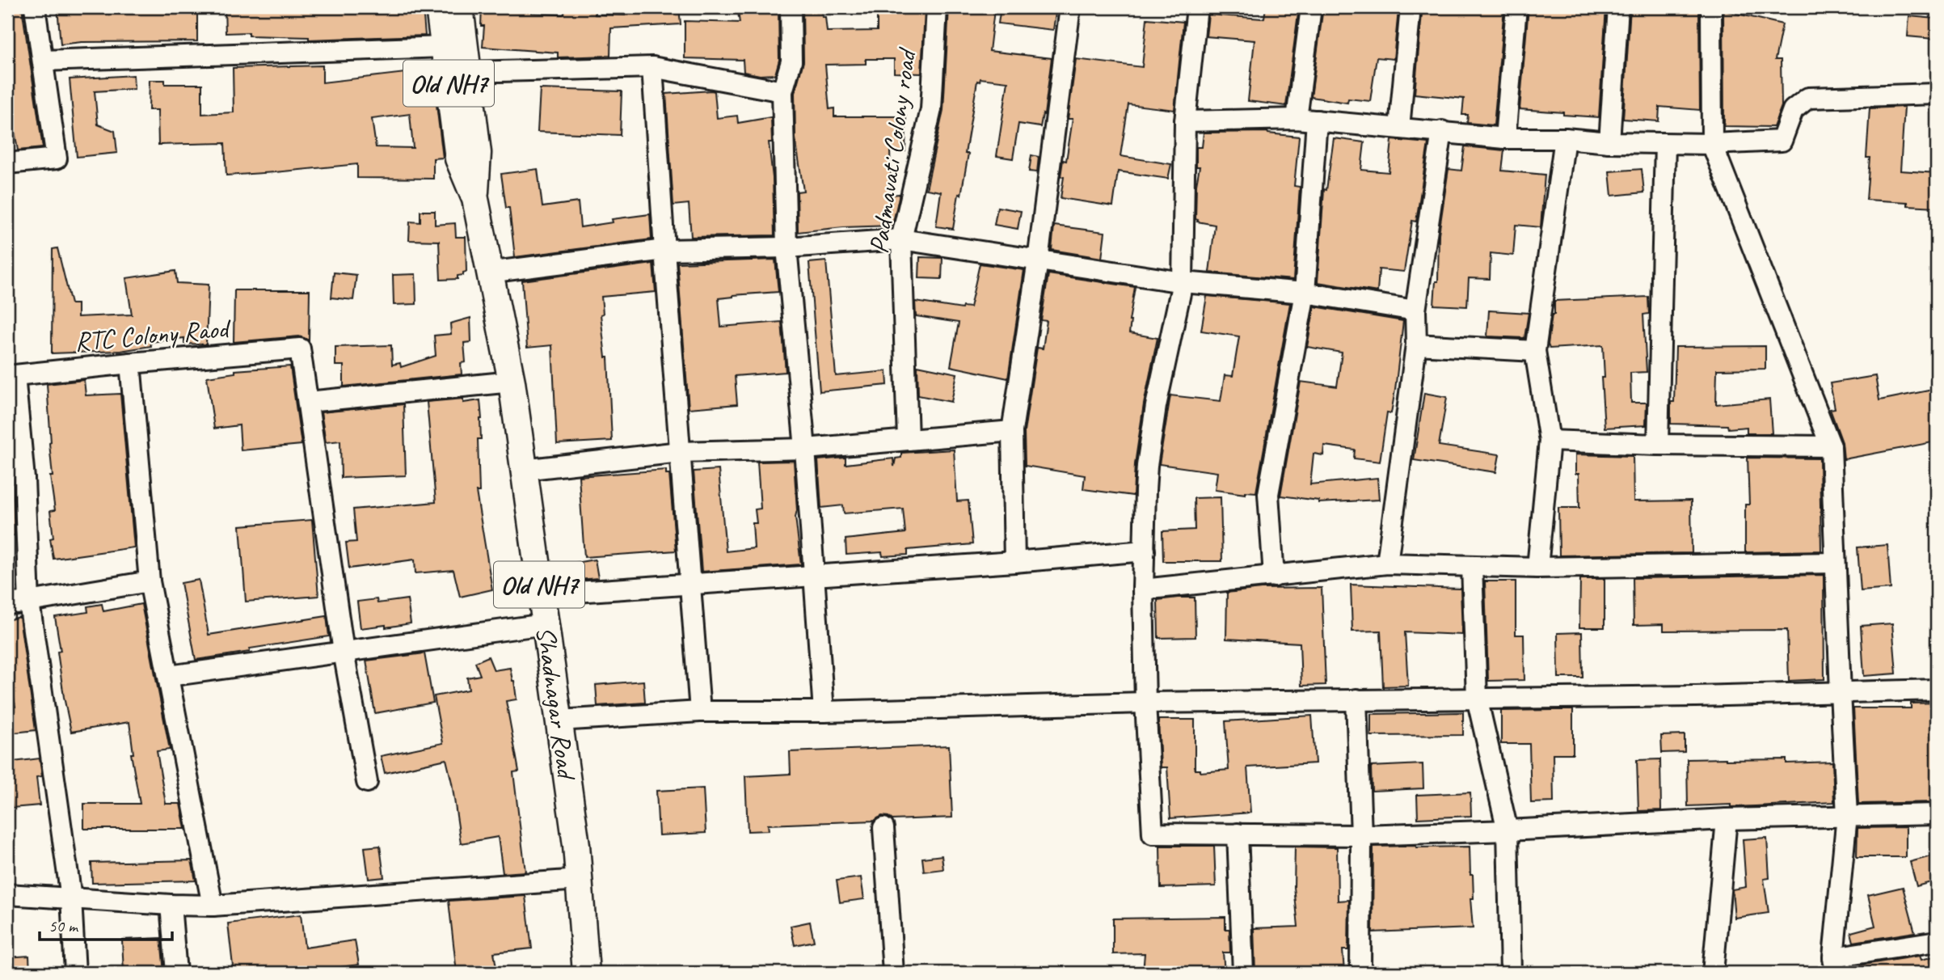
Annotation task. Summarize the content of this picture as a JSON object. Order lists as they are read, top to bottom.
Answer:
{
  "streets": {
    "main road": ["Old NH7", "Shadnagar Road"],
    "street": ["Padmavati Colony road", "RTC Colony Raod"]
  },
  "scale_bar": "50 m"
}
